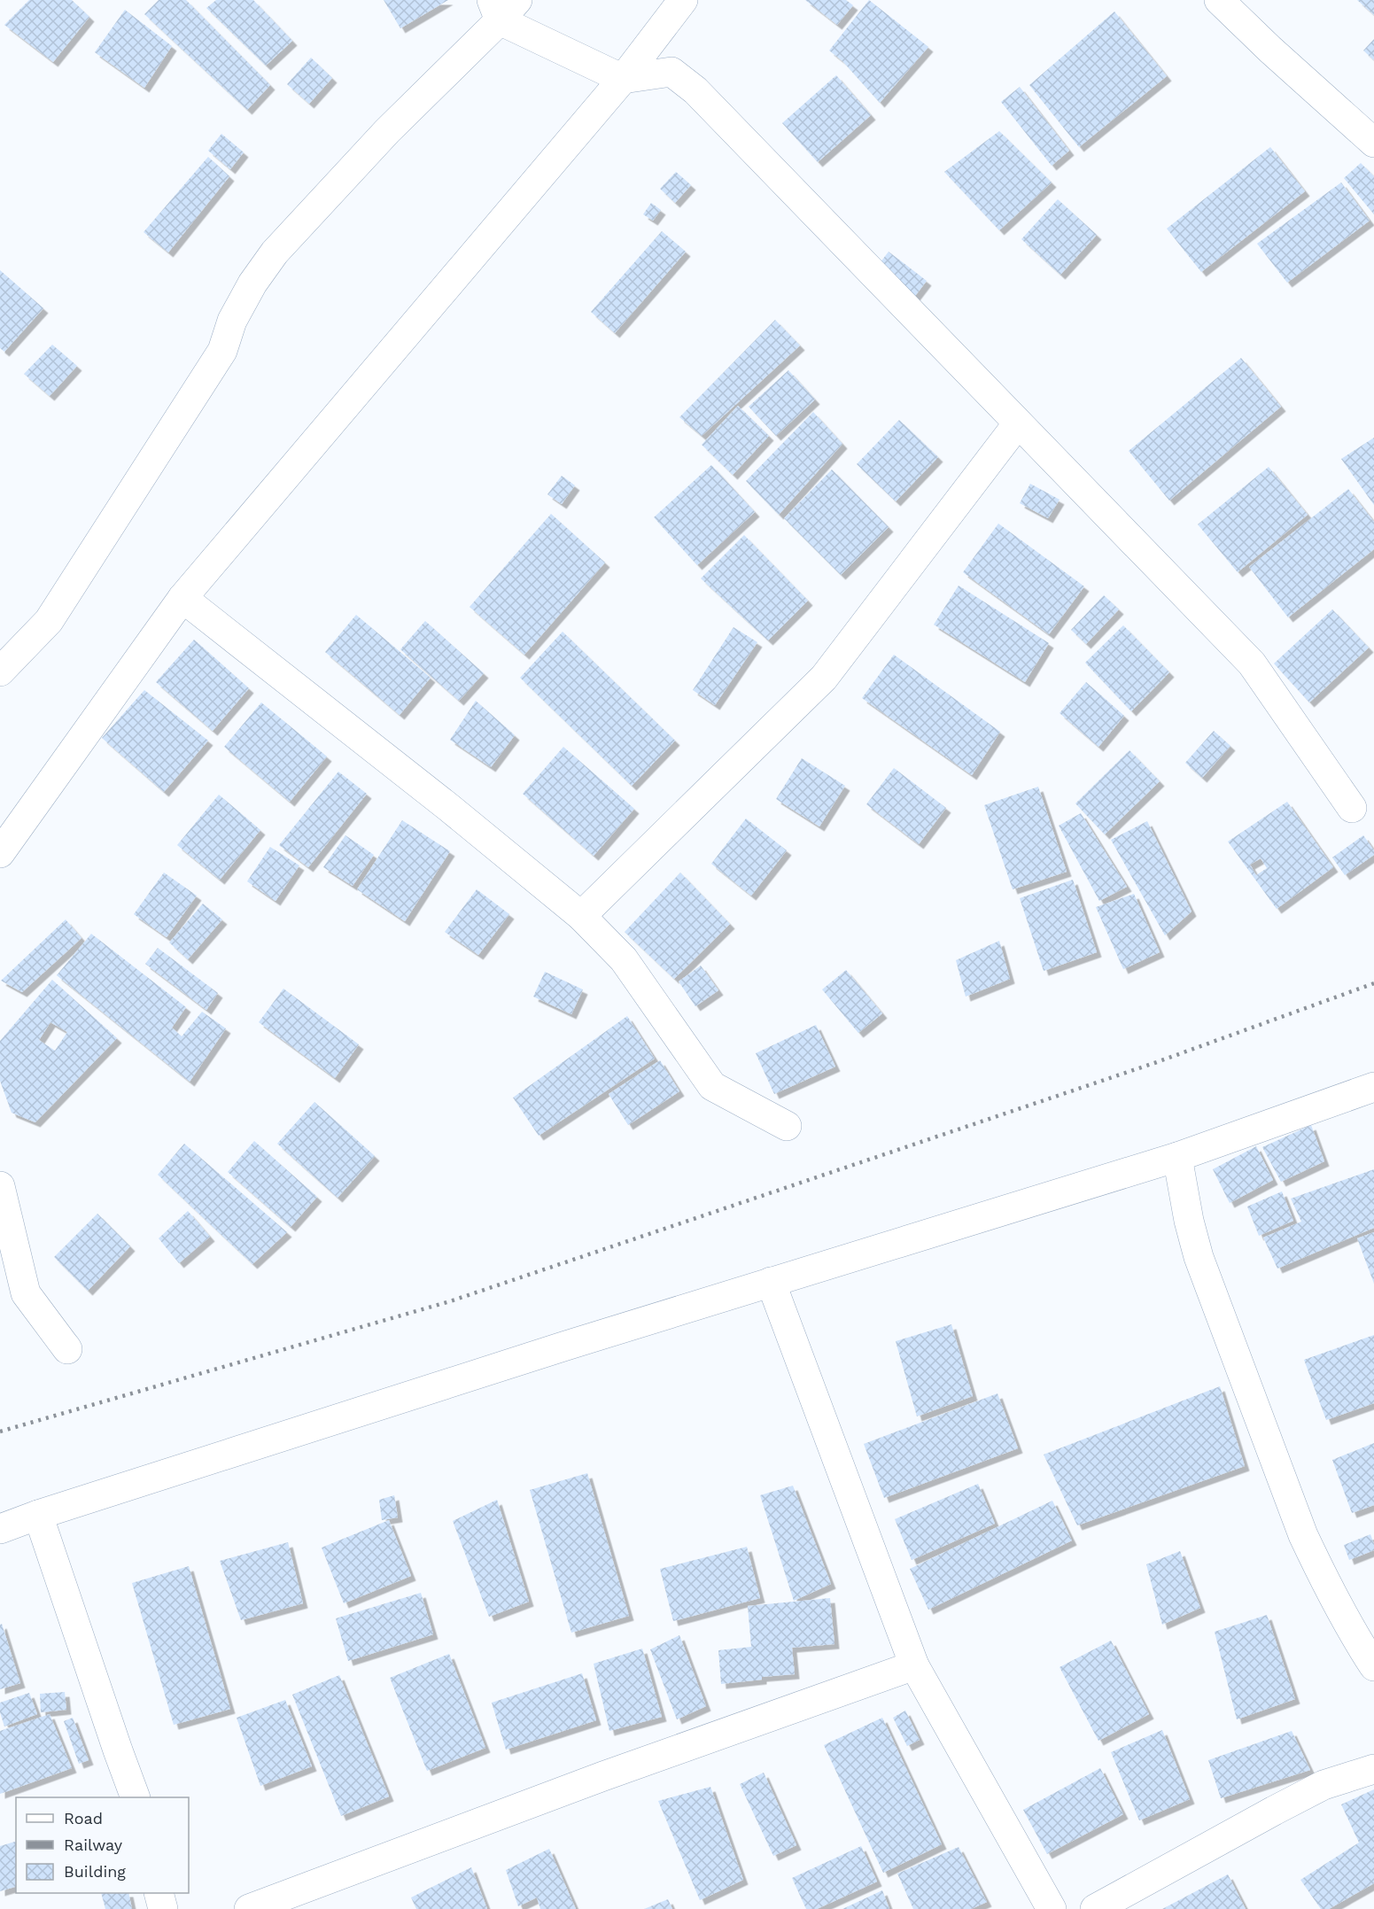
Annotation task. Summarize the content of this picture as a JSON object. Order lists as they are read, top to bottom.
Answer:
{
  "legend": ["Road", "Railway", "Building"]
}
